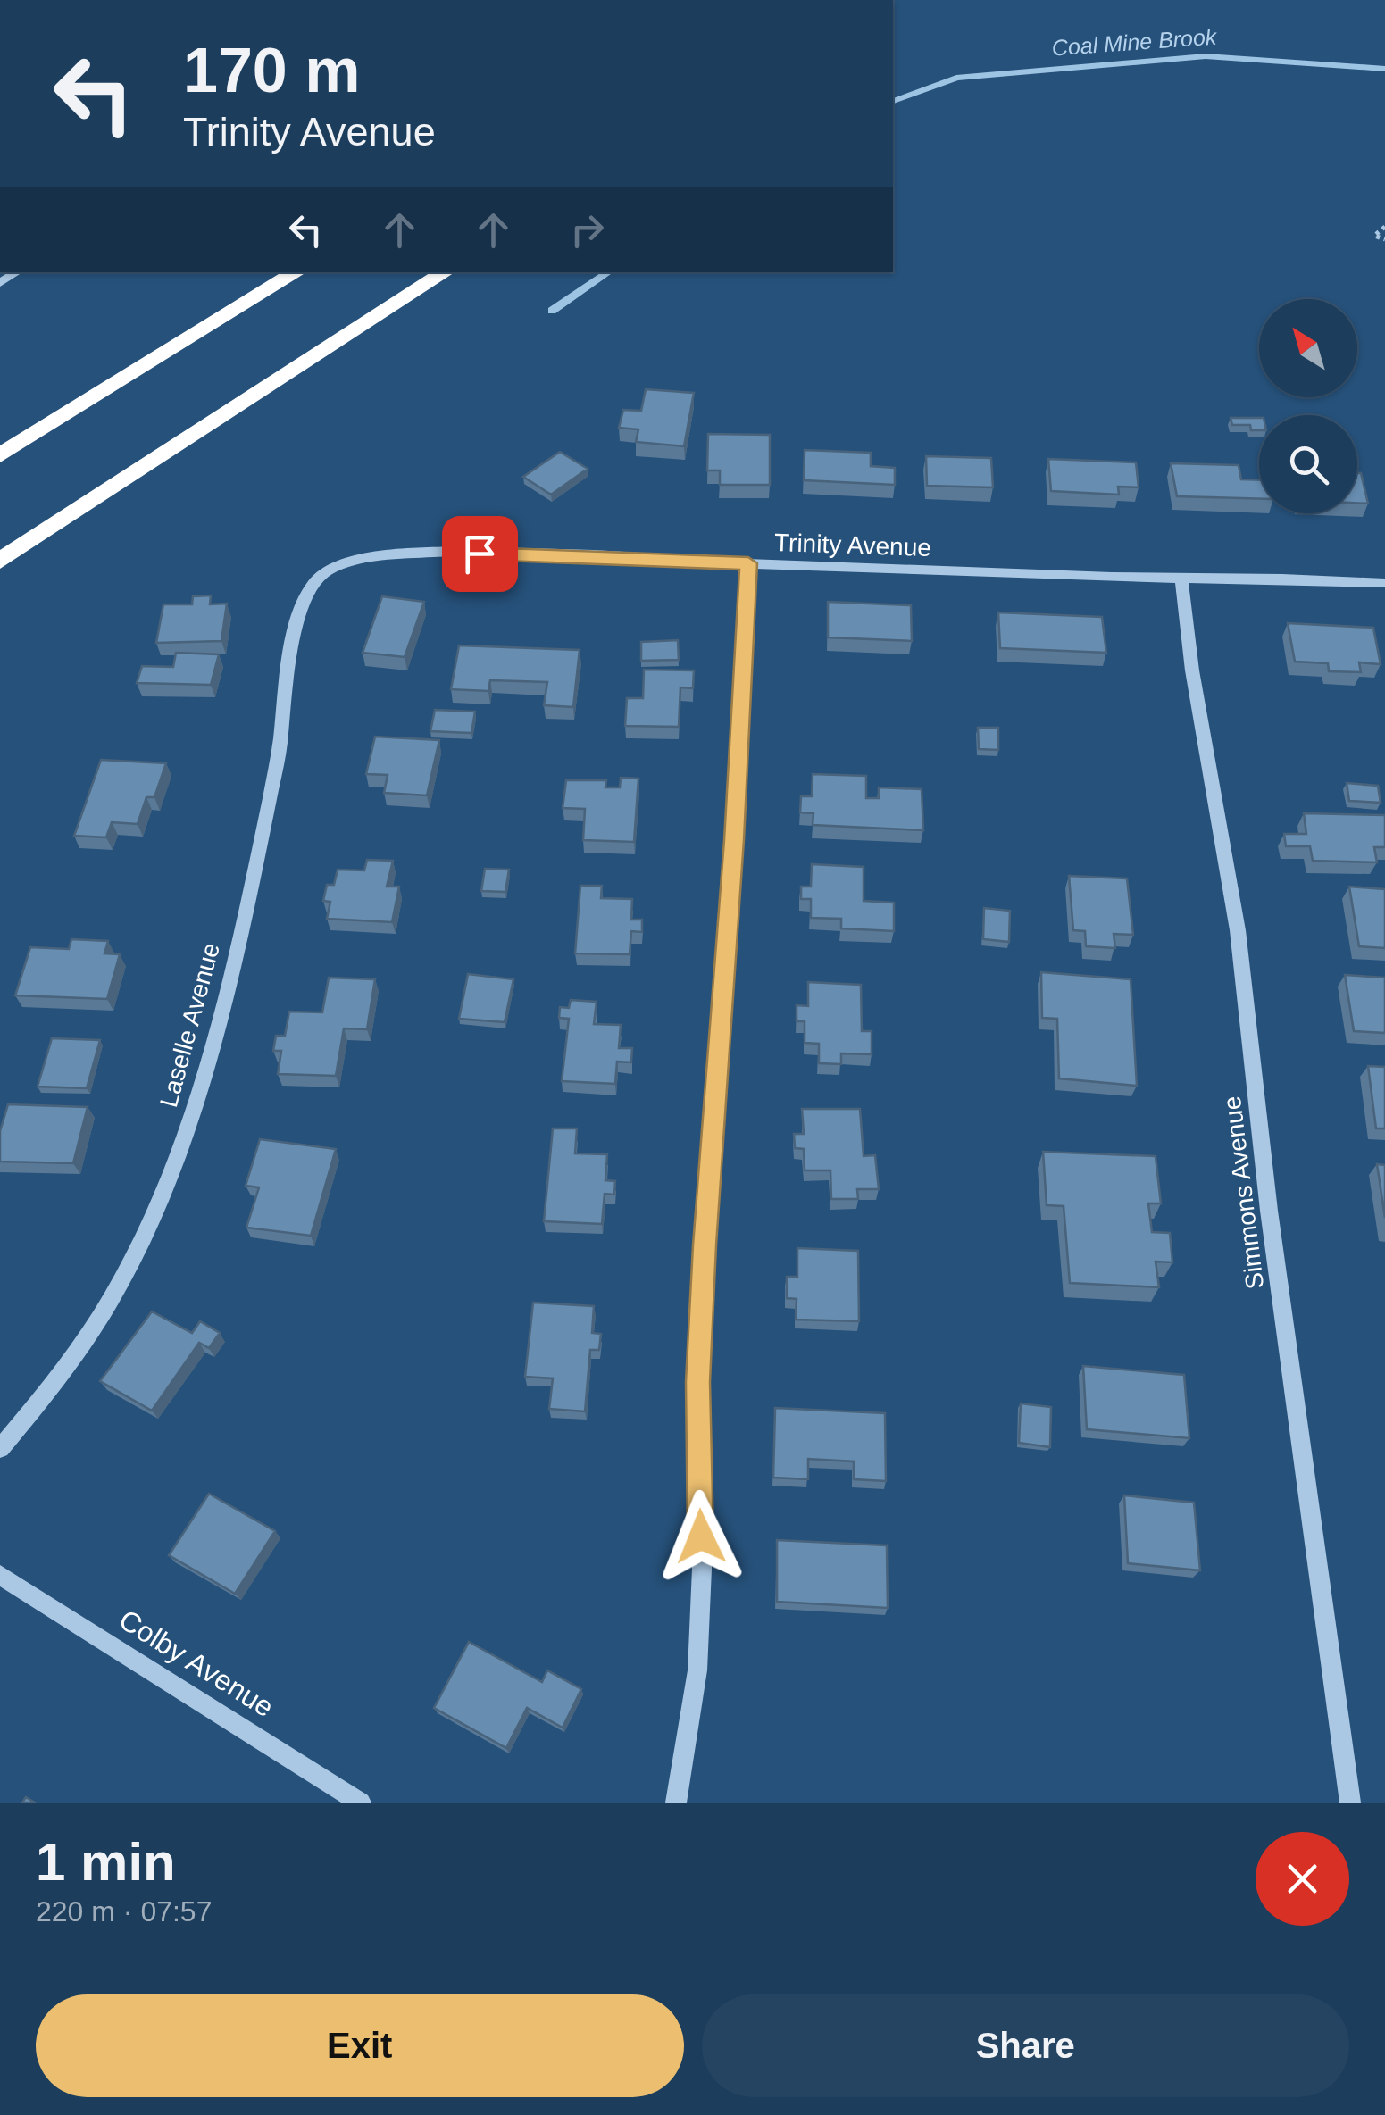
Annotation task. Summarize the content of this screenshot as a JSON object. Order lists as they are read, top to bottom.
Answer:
{
  "streets": {
    "street": [
      "Trinity Avenue",
      "Laselle Avenue",
      "Simmons Avenue",
      "Colby Avenue"
    ]
  },
  "crossings": [
    ["Trinity Avenue", "Laselle Avenue"],
    ["Trinity Avenue", "Simmons Avenue"]
  ],
  "water": ["Coal Mine Brook"],
  "north": "top left",
  "page": {
    "turn": ["170 m", "Trinity Avenue"],
    "heading": ["1 min", "220 m · 07:57"],
    "buttons": ["Exit", "Share"]
  }
}
